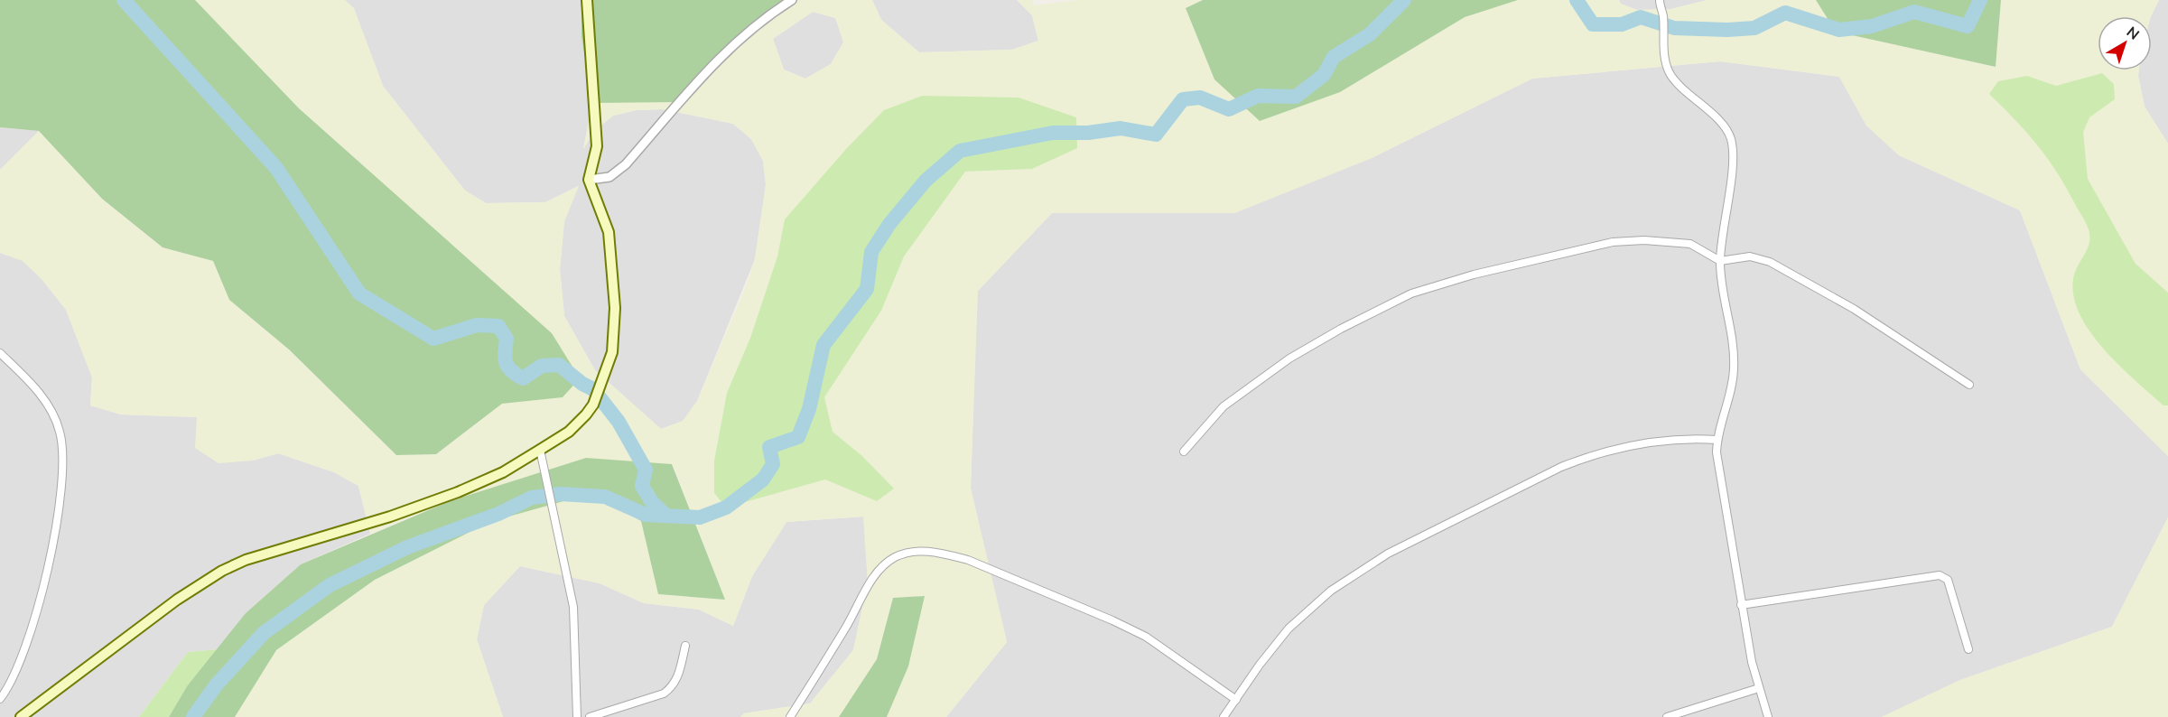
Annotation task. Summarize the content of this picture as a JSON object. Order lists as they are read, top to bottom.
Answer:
{
  "north": "top right"
}
